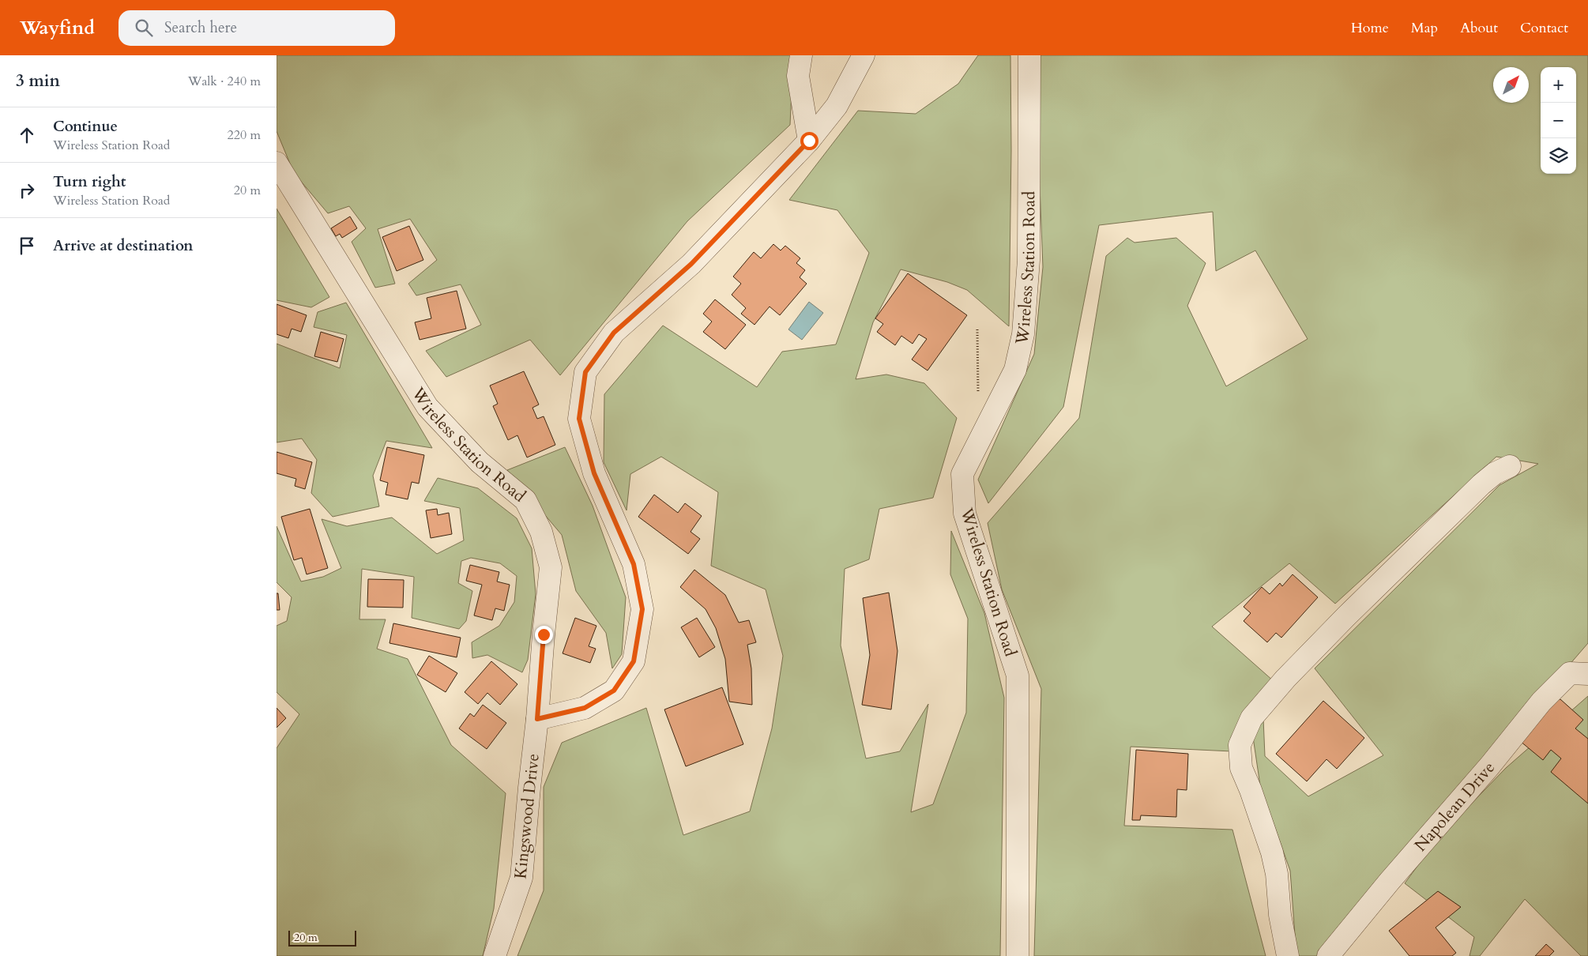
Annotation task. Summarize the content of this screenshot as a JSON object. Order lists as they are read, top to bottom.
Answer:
{
  "streets": {
    "street": ["Wireless Station Road", "Napolean Drive", "Kingswood Drive"]
  },
  "crossings": [
    ["Wireless Station Road", "Kingswood Drive"]
  ],
  "scale_bar": "20 m",
  "north": "top right",
  "page": {
    "header": "Wayfind",
    "search": "Search here",
    "nav": [
      "Home",
      "Map",
      "About",
      "Contact"
    ],
    "heading": ["3 min", "Walk · 240 m"],
    "map_buttons": ["+", "−"],
    "list": [
      ["Continue", "Wireless Station Road", "220 m"],
      ["Turn right", "Wireless Station Road", "20 m"],
      "Arrive at destination"
    ],
    "scale": "20 m"
  }
}
